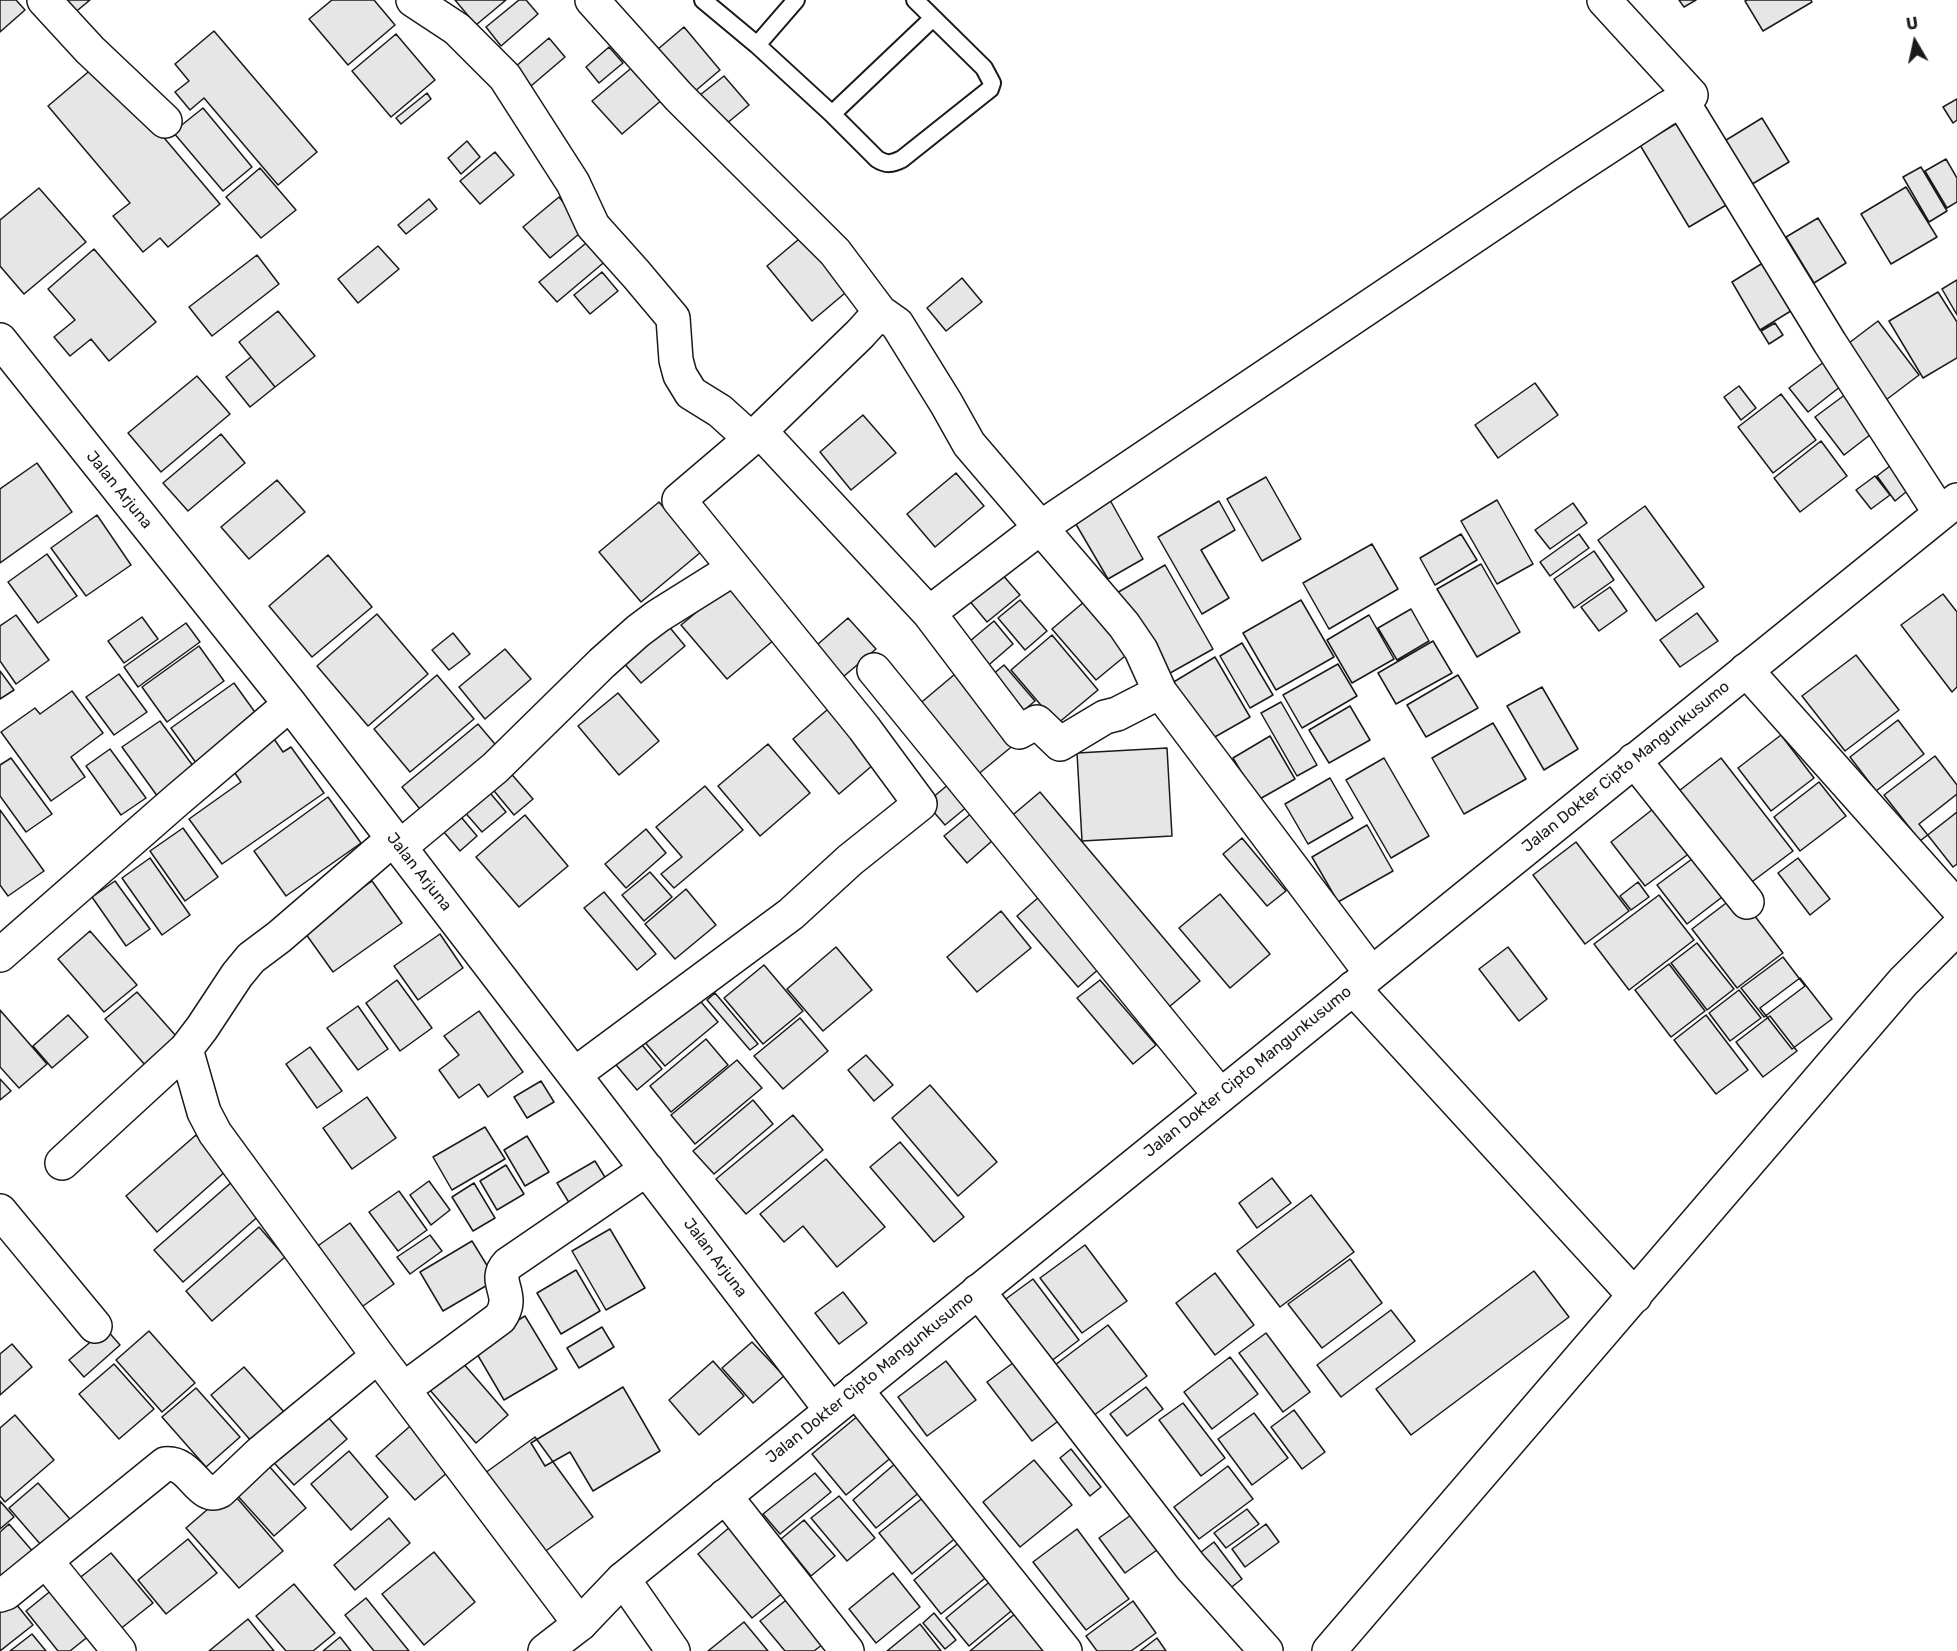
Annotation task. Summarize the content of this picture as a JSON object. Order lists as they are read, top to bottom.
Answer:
{
  "streets": {
    "street": ["Jalan Arjuna", "Jalan Dokter Cipto Mangunkusumo"]
  },
  "crossings": [
    ["Jalan Arjuna", "Jalan Dokter Cipto Mangunkusumo"]
  ],
  "north": "top"
}
